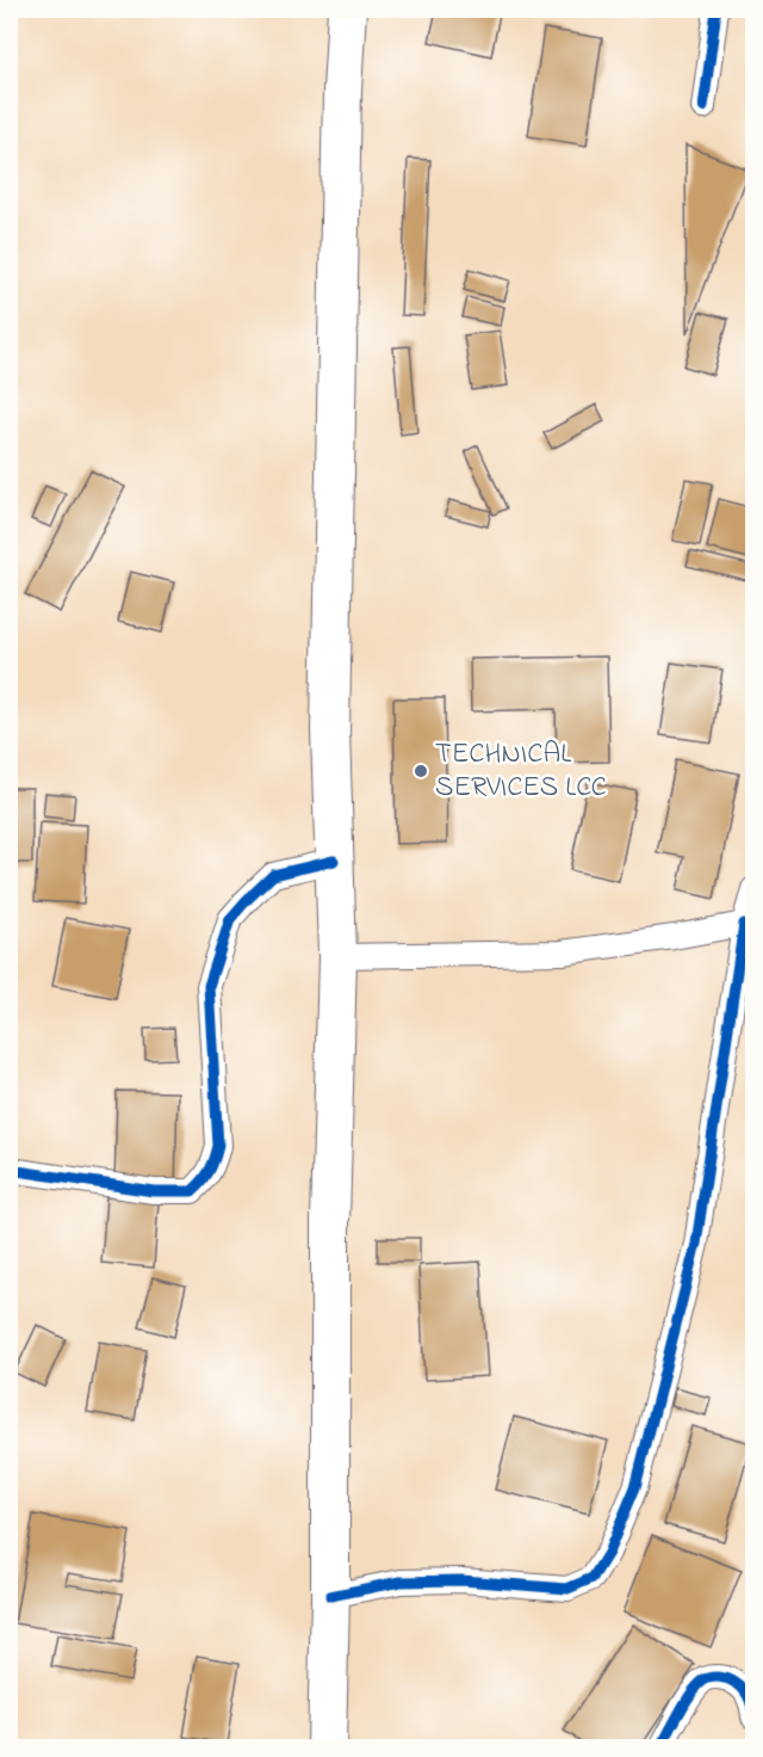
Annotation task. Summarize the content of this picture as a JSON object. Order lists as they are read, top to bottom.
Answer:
{
  "places": ["TECHNICAL SERVICES LCC"]
}
